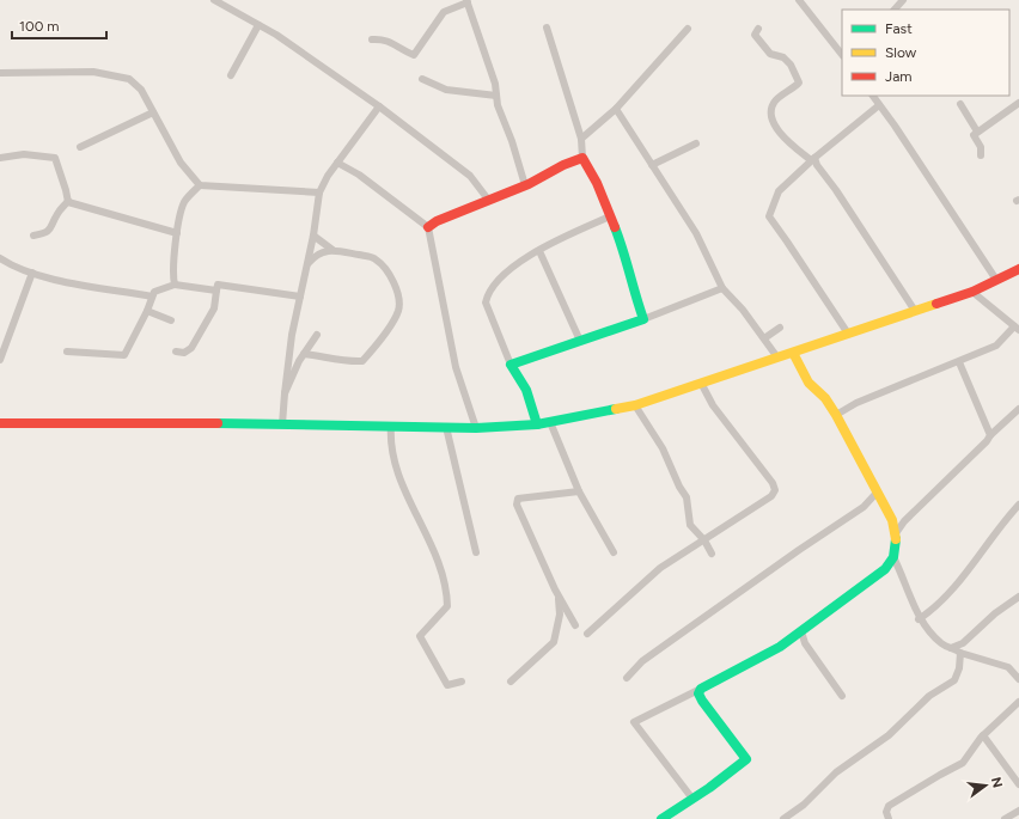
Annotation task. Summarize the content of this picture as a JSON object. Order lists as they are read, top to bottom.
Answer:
{
  "legend": ["Fast", "Slow", "Jam"],
  "scale_bar": "100 m",
  "north": "right"
}
